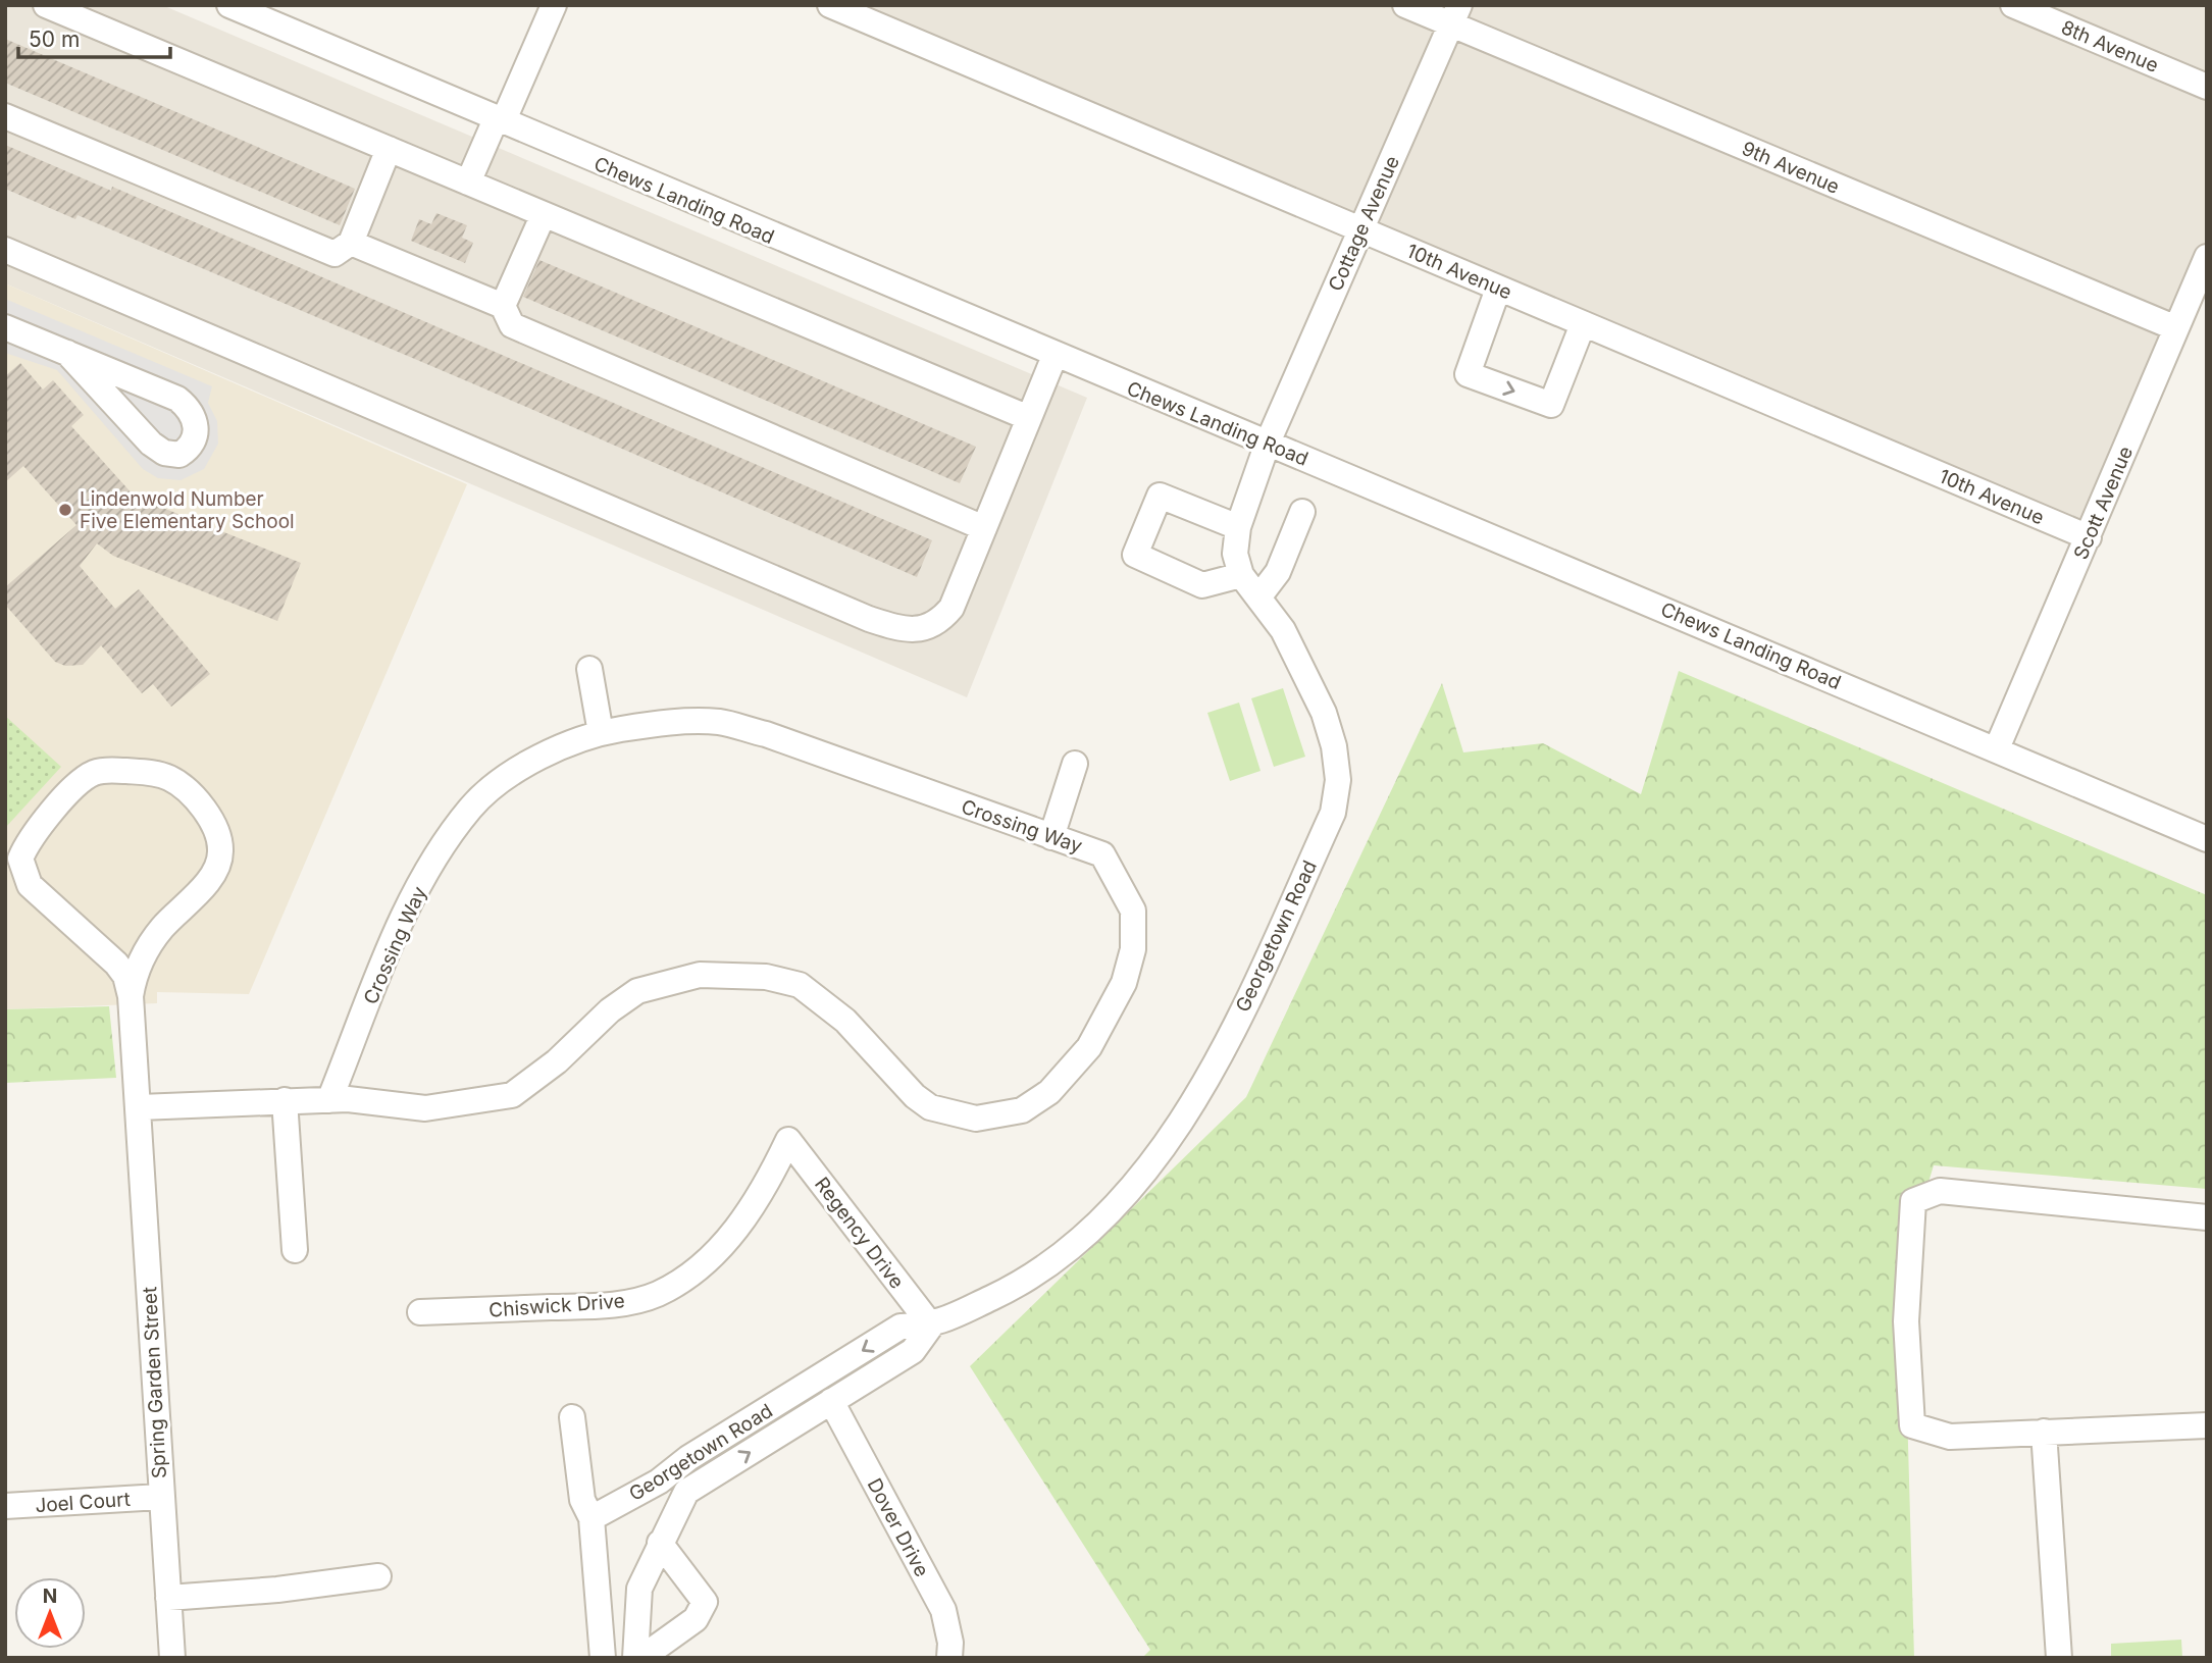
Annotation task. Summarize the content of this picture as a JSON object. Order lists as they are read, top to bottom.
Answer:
{
  "streets": {
    "street": [
      "8th Avenue",
      "9th Avenue",
      "Chews Landing Road",
      "Cottage Avenue",
      "10th Avenue",
      "Scott Avenue",
      "Crossing Way",
      "Georgetown Road",
      "Regency Drive",
      "Chiswick Drive",
      "Spring Garden Street",
      "Joel Court",
      "Dover Drive"
    ]
  },
  "crossings": [
    ["9th Avenue", "Cottage Avenue"],
    ["9th Avenue", "Scott Avenue"],
    ["Chews Landing Road", "Cottage Avenue"],
    ["Chews Landing Road", "Scott Avenue"],
    ["Cottage Avenue", "10th Avenue"],
    ["10th Avenue", "Scott Avenue"],
    ["Crossing Way", "Spring Garden Street"],
    ["Georgetown Road", "Regency Drive"],
    ["Georgetown Road", "Dover Drive"],
    ["Regency Drive", "Chiswick Drive"],
    ["Spring Garden Street", "Joel Court"]
  ],
  "places": ["Lindenwold Number Five Elementary School"],
  "scale_bar": "50 m",
  "north": "top"
}
